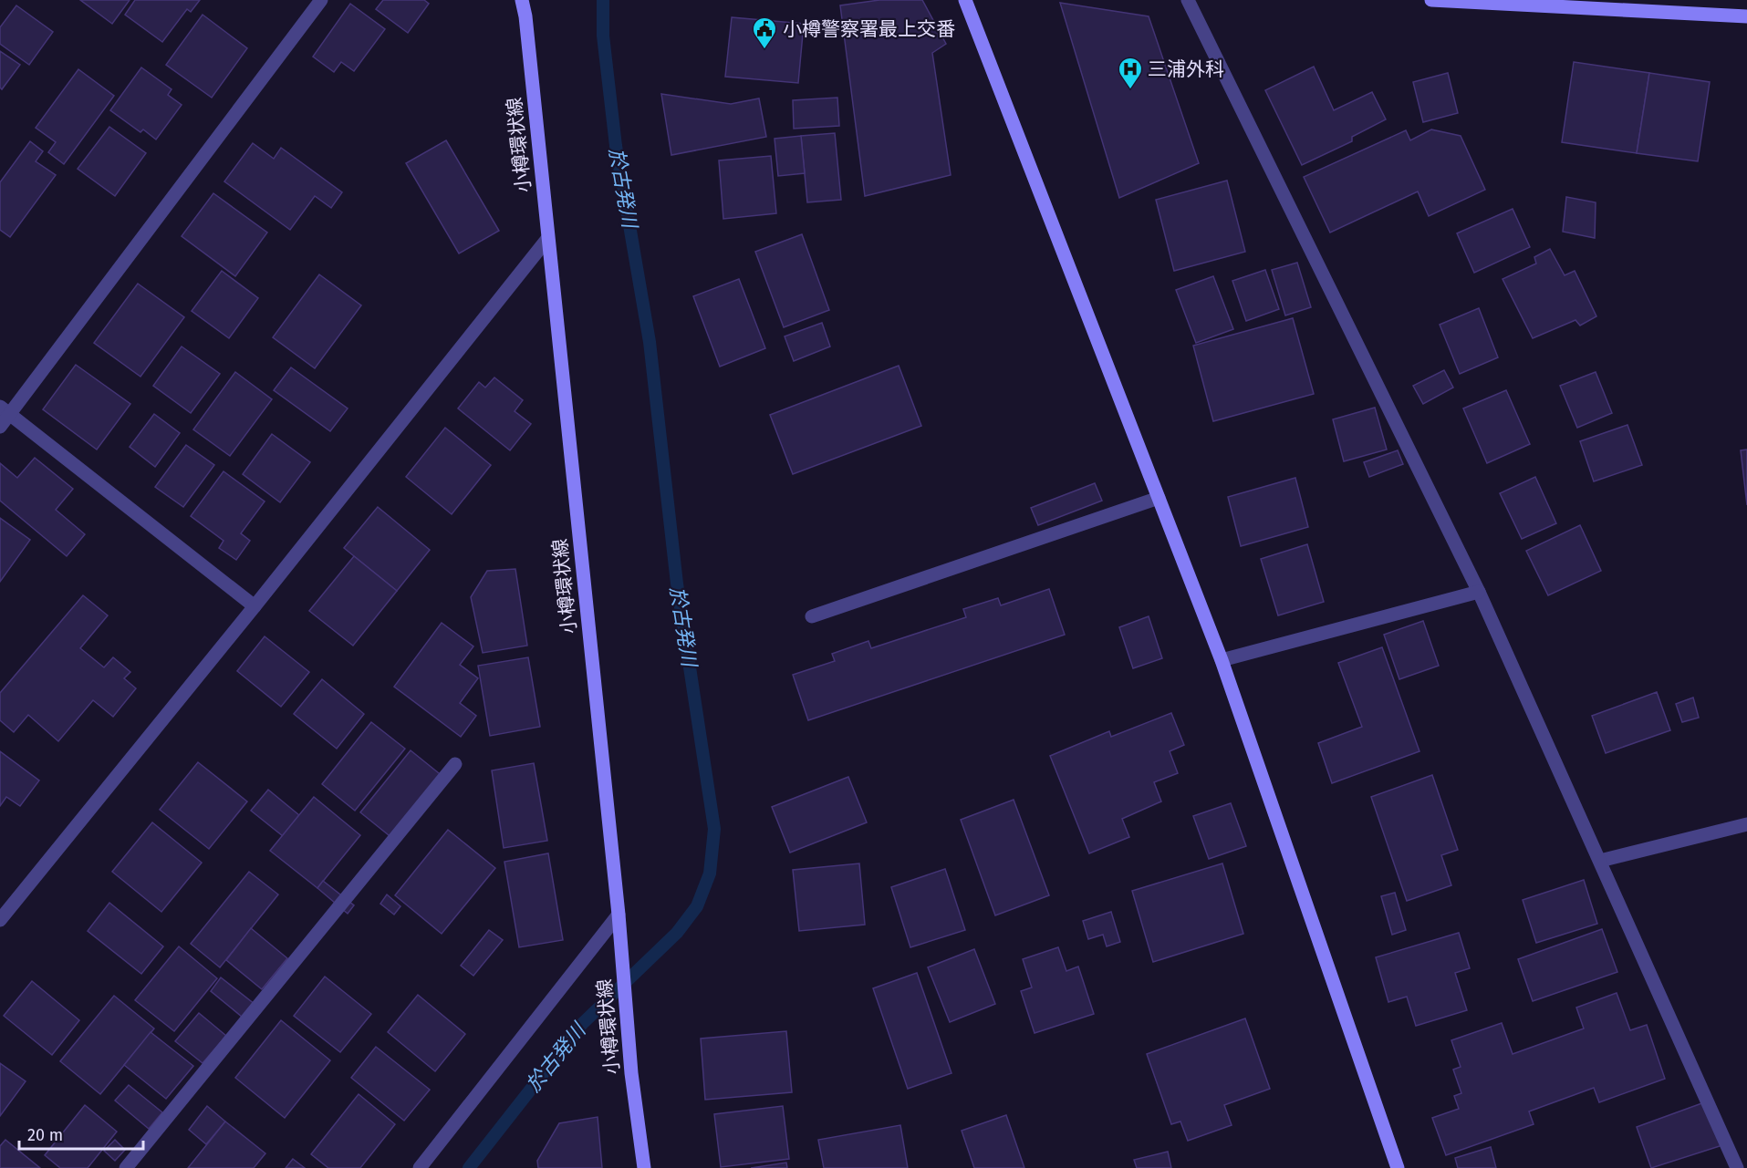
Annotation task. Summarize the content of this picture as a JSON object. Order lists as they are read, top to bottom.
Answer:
{
  "streets": {
    "main road": ["小樽環状線"]
  },
  "water": ["於古発川"],
  "places": {
    "public building": ["小樽警察署最上交番"],
    "hospital": ["三浦外科"]
  },
  "scale_bar": "20 m"
}
